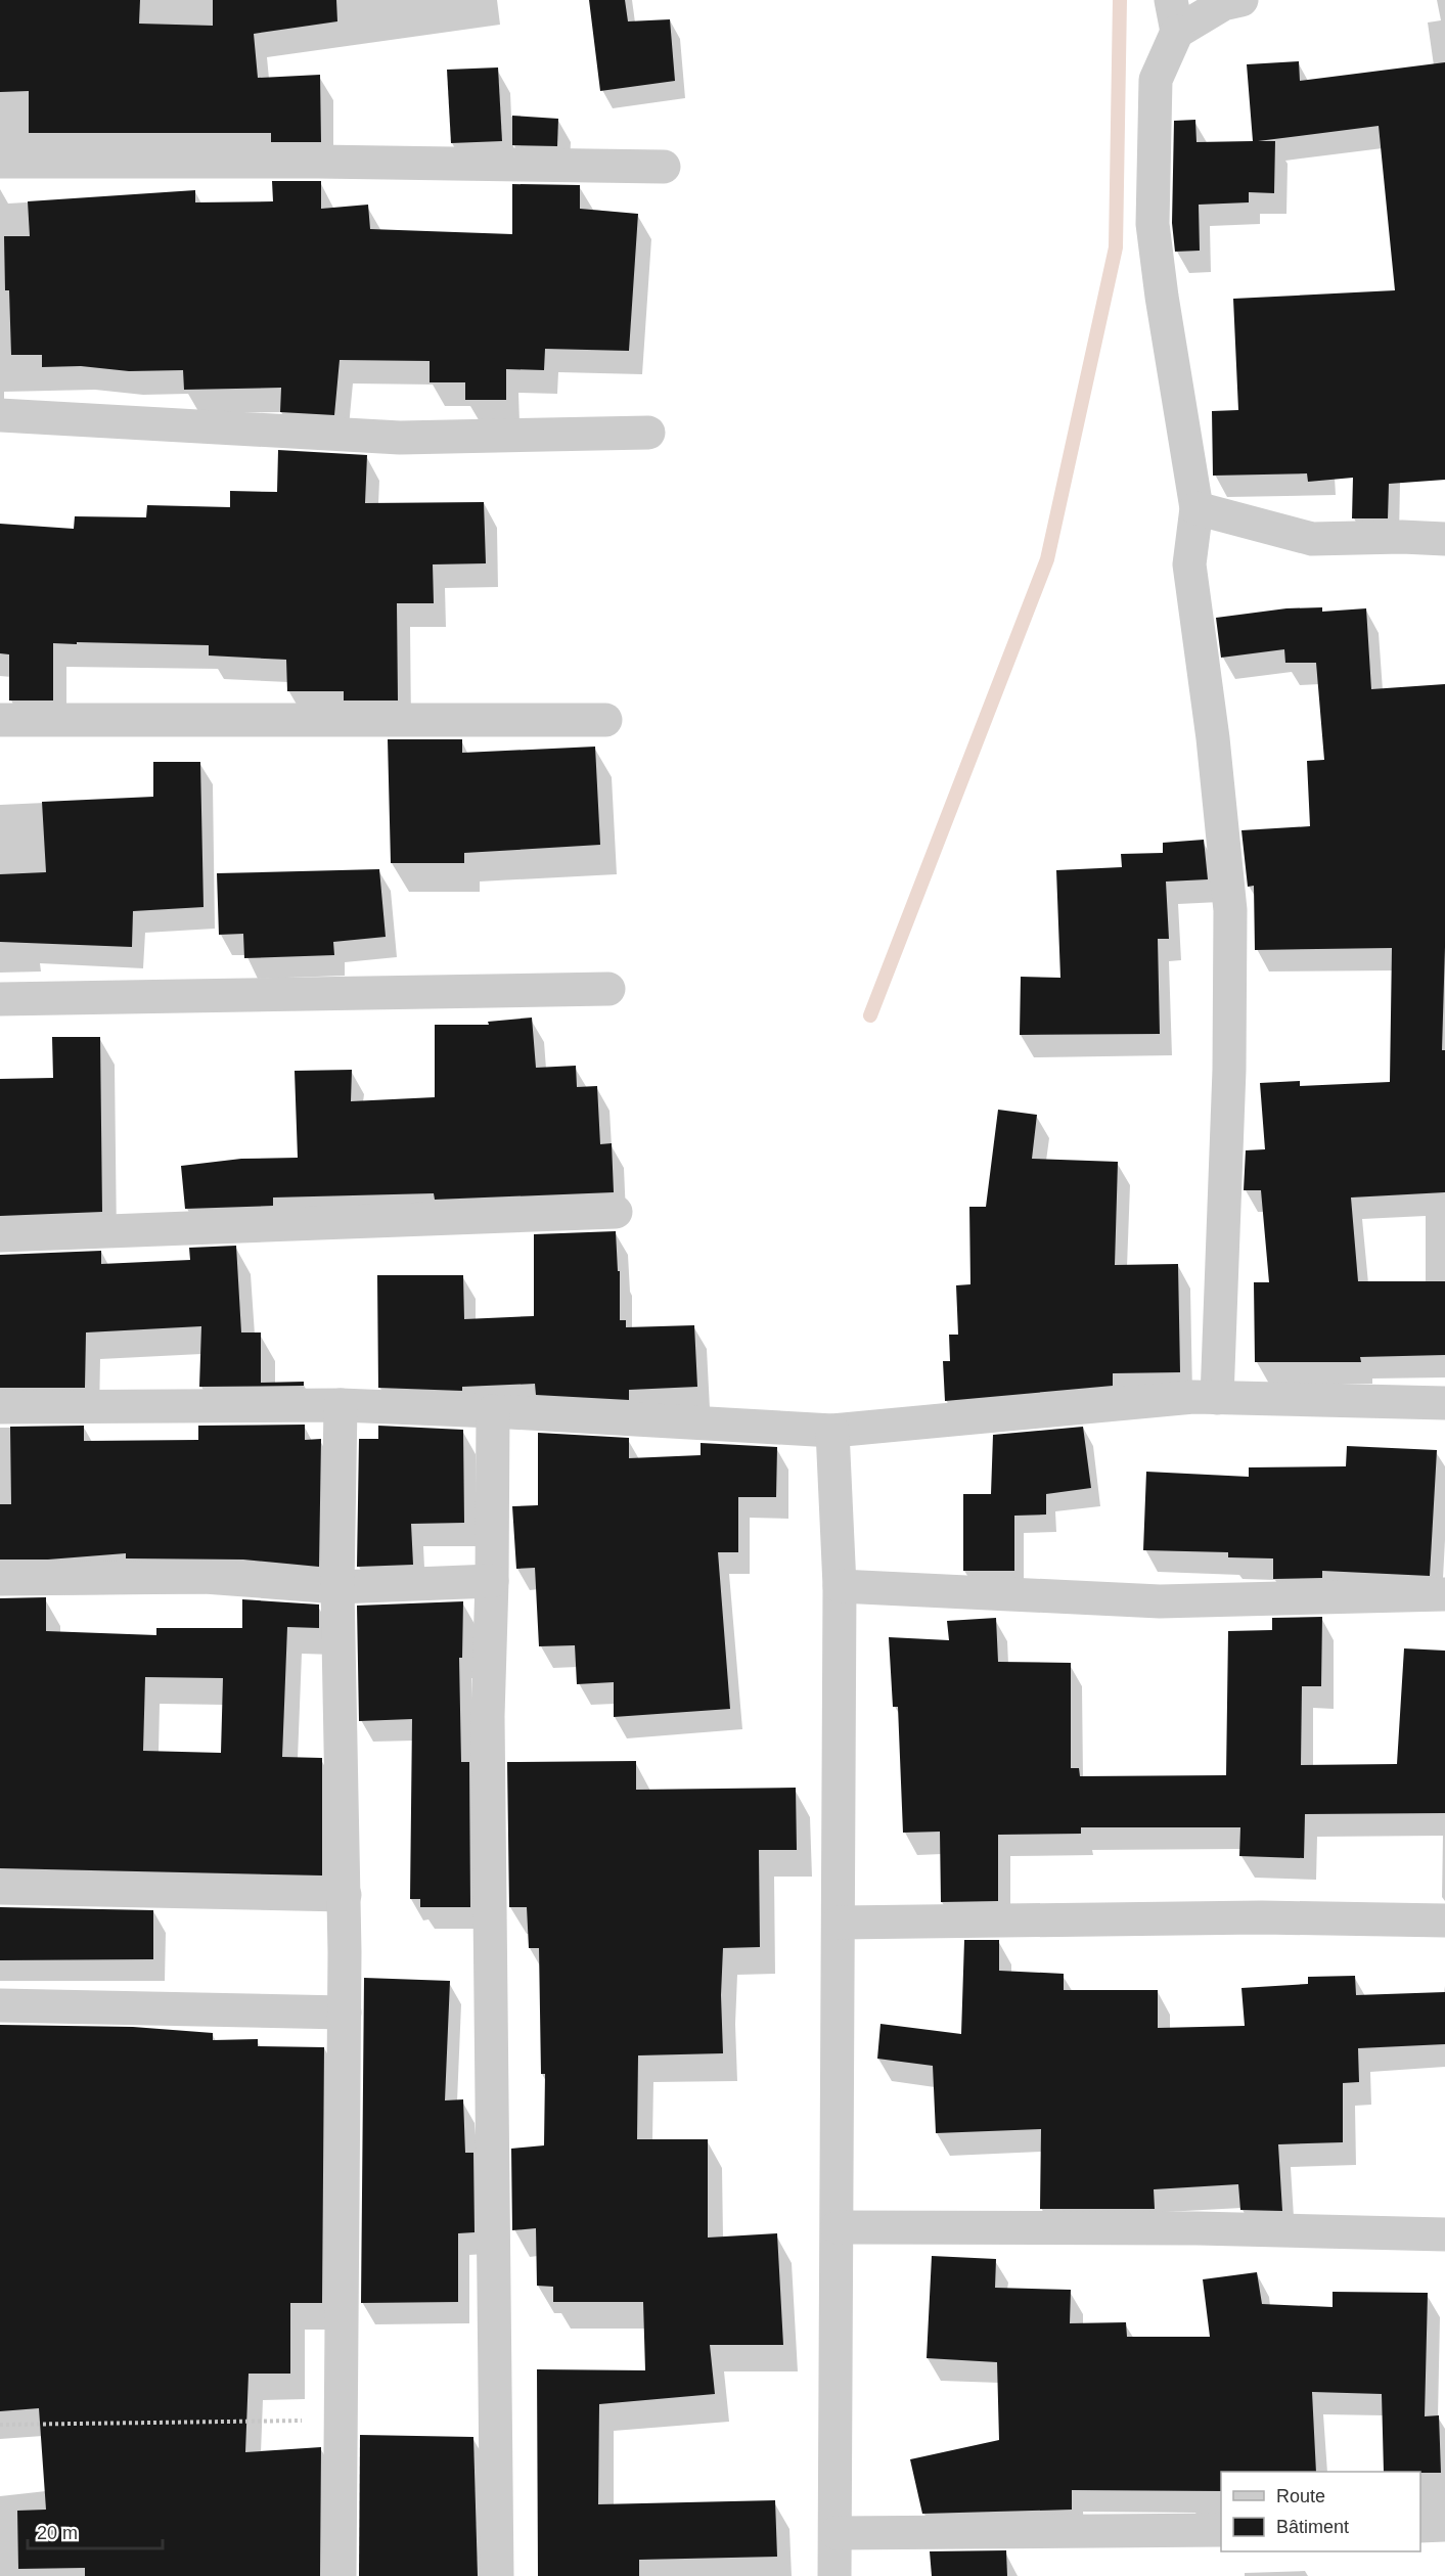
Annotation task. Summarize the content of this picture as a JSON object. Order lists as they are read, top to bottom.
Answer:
{
  "legend": ["Route", "Bâtiment"],
  "scale_bar": "20 m"
}
